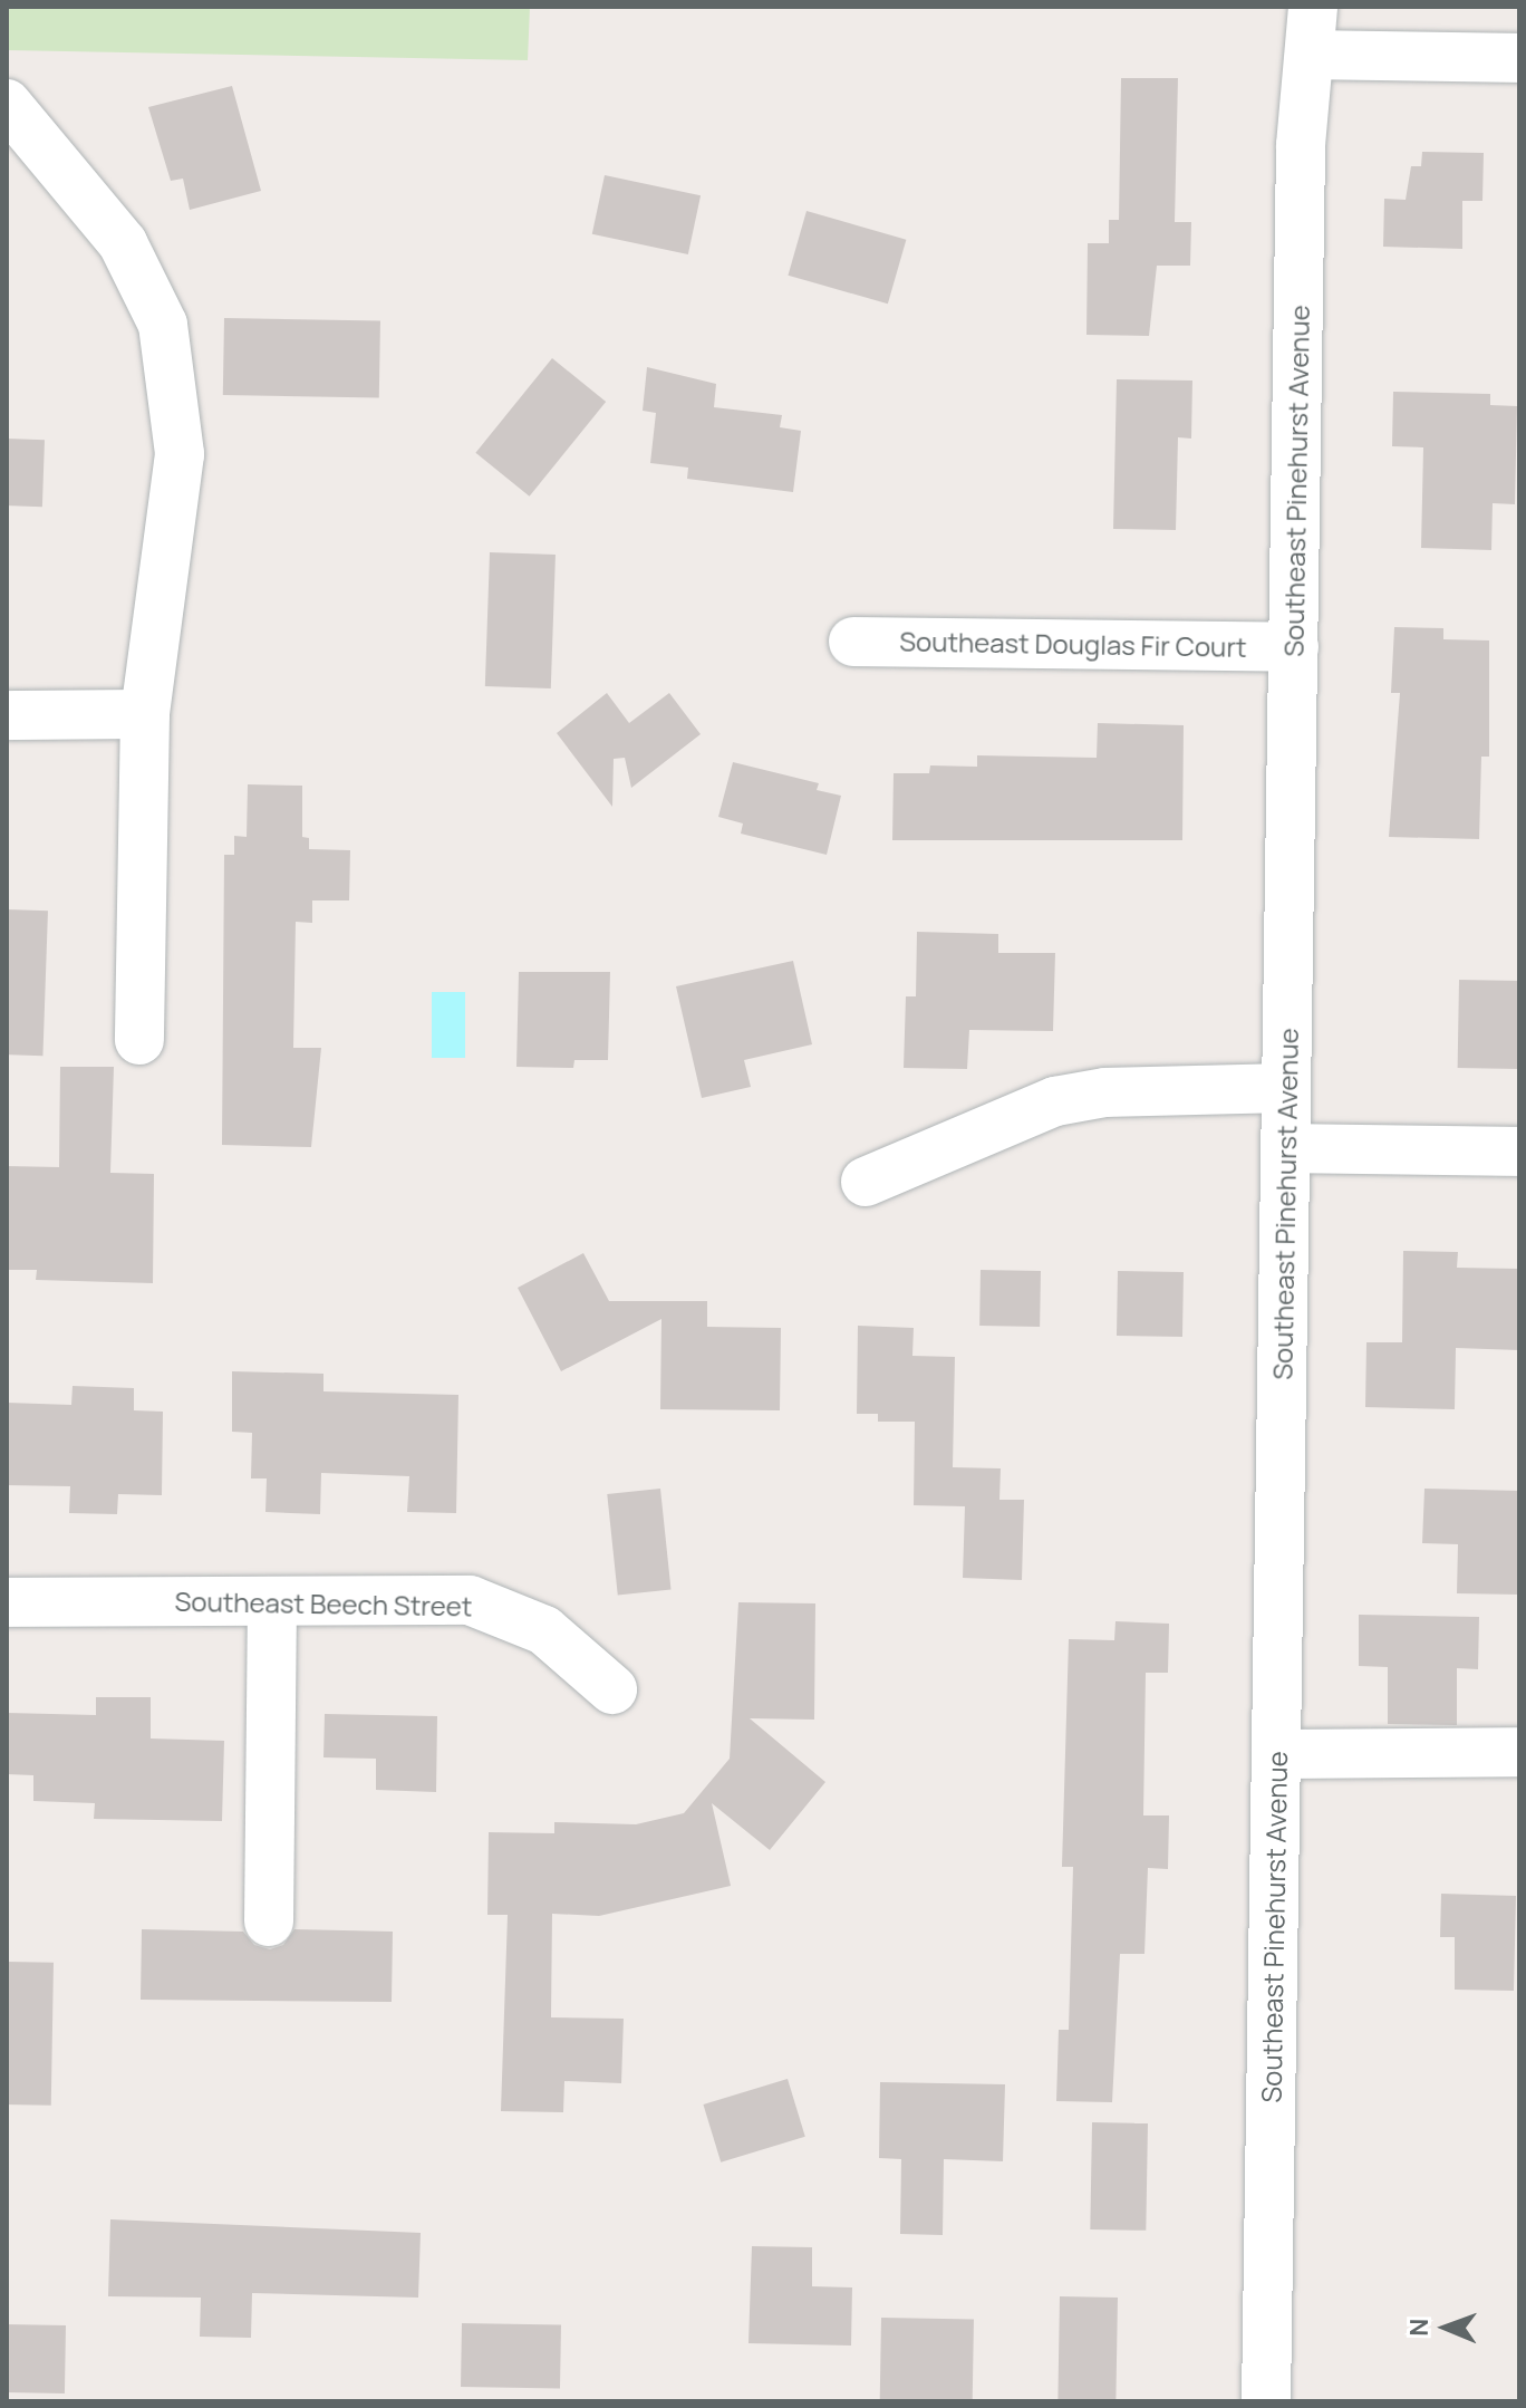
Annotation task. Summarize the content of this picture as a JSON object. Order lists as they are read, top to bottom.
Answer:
{
  "streets": {
    "street": ["Southeast Pinehurst Avenue", "Southeast Douglas Fir Court", "Southeast Beech Street"]
  },
  "crossings": [
    ["Southeast Pinehurst Avenue", "Southeast Douglas Fir Court"]
  ],
  "north": "left"
}
